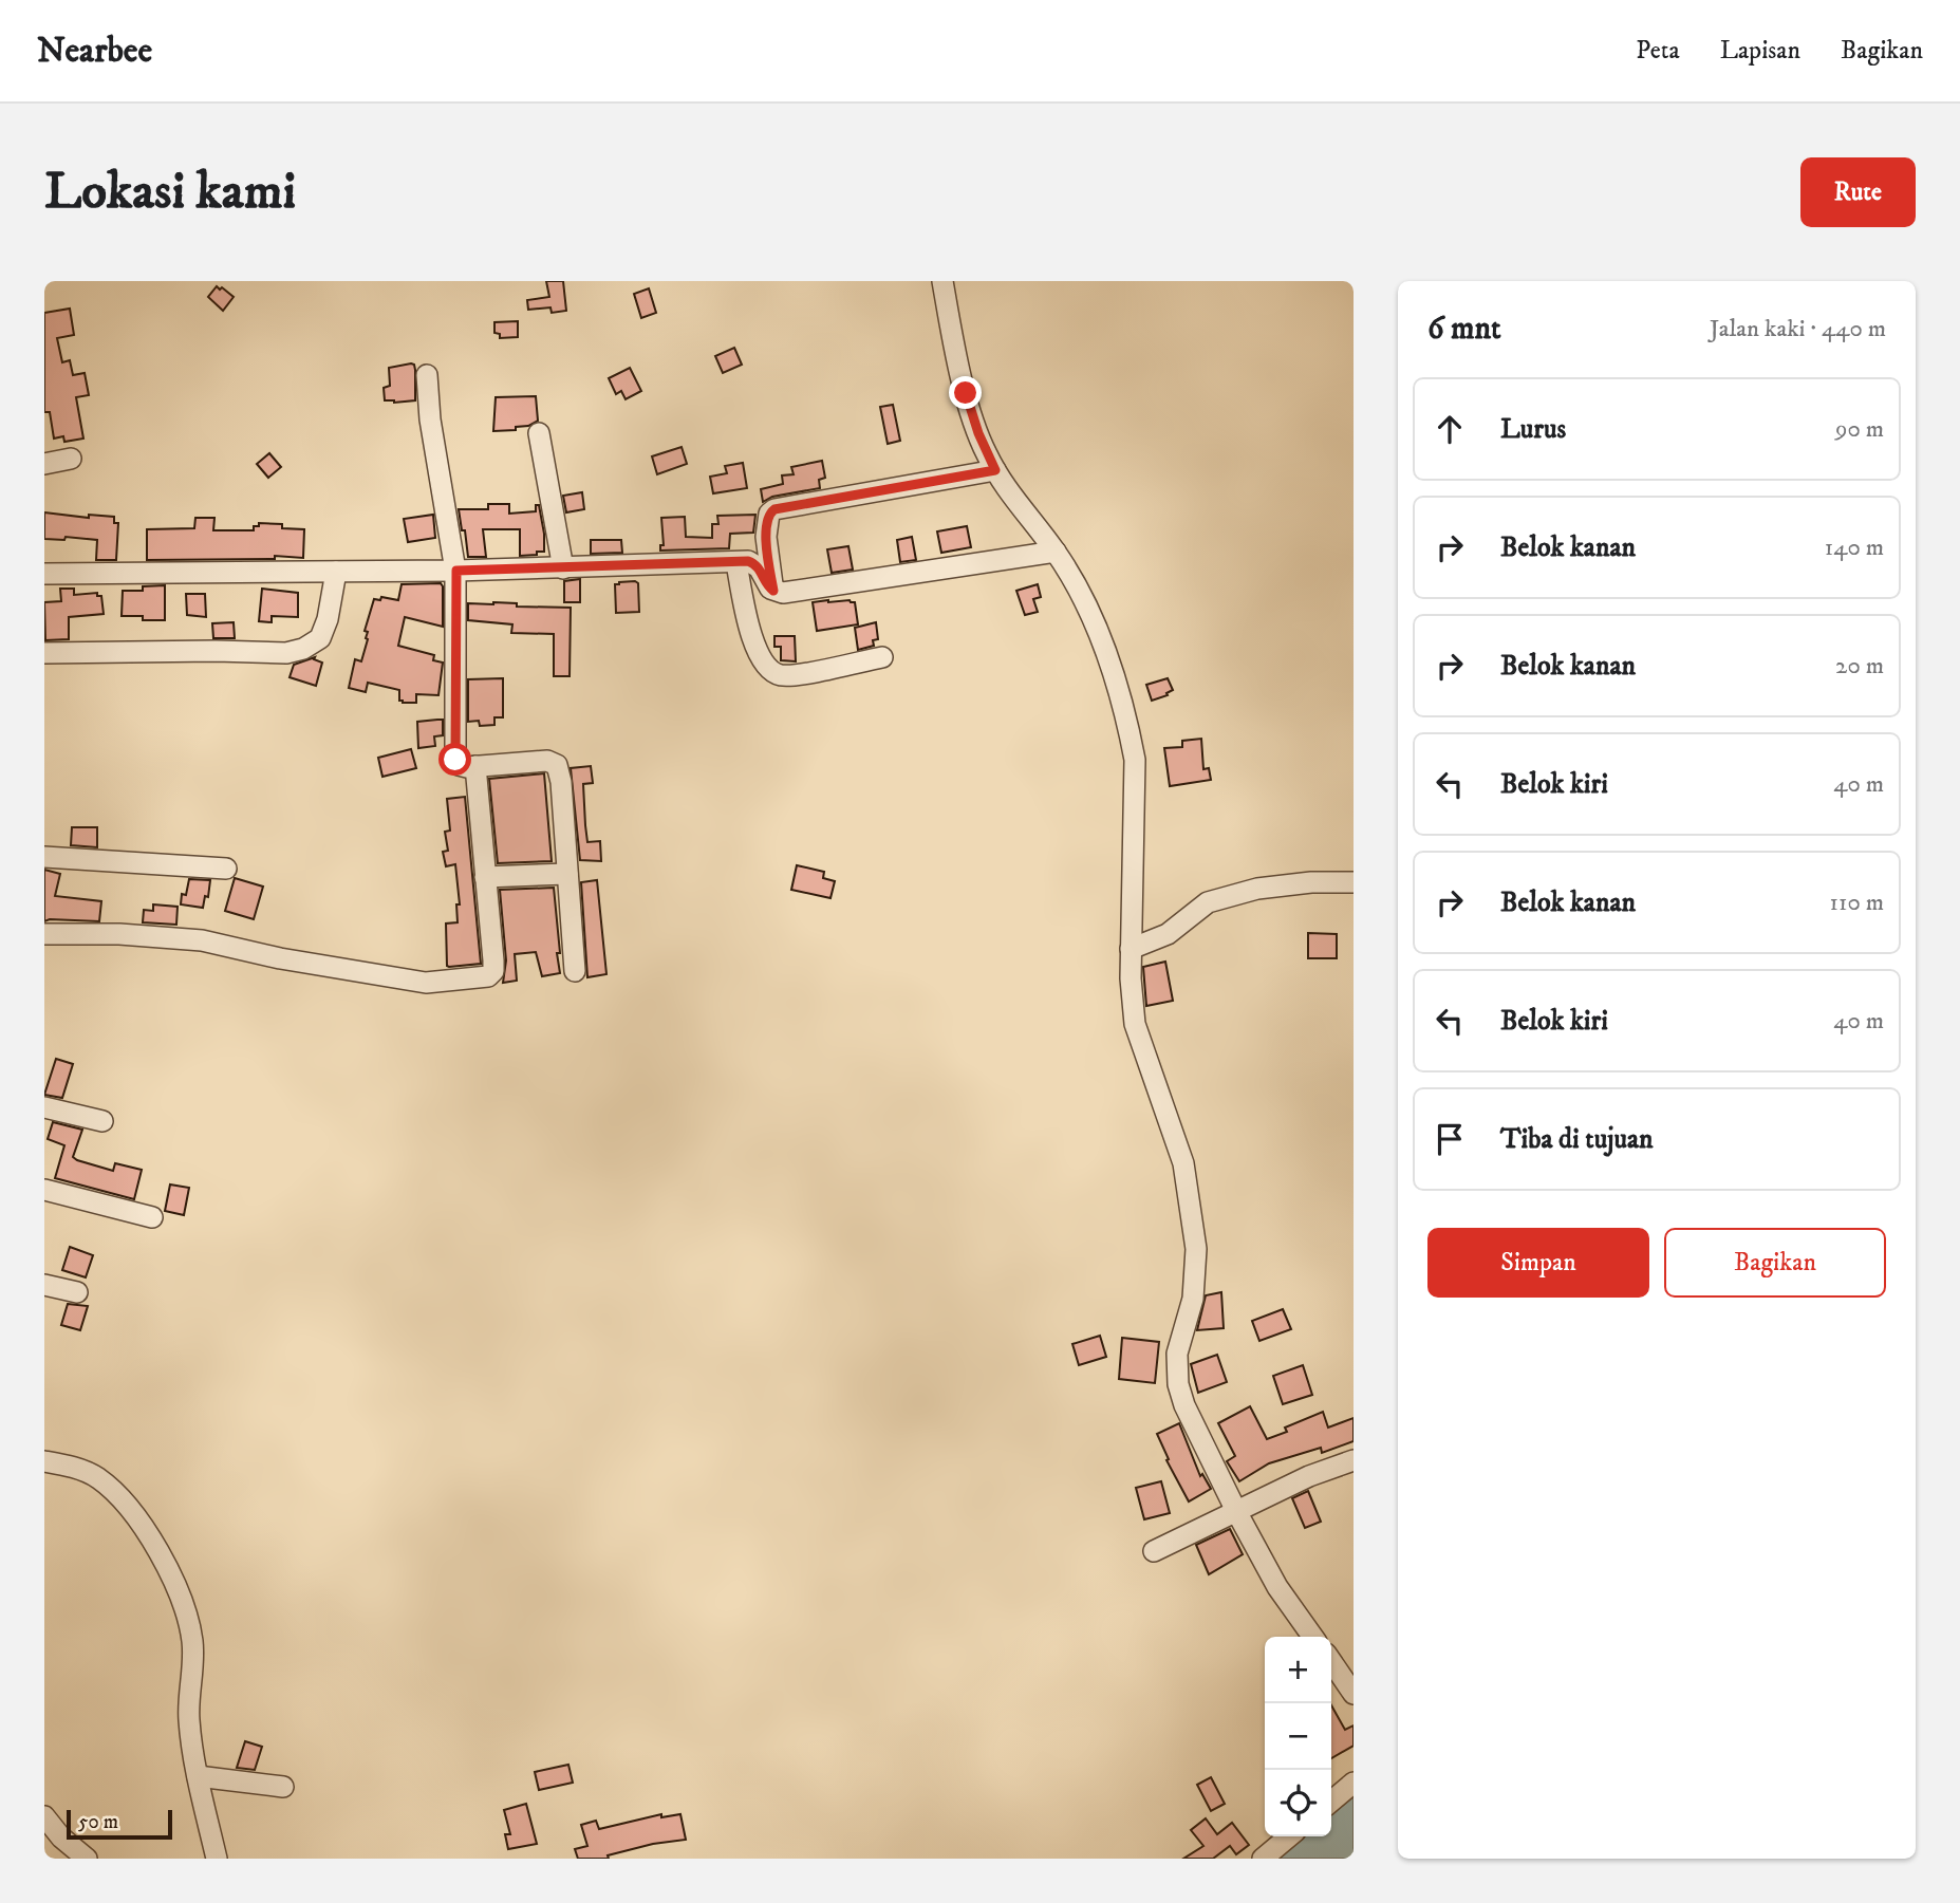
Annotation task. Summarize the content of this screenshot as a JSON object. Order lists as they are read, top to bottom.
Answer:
{
  "scale_bar": "50 m",
  "page": {
    "header": "Nearbee",
    "nav": ["Peta", "Lapisan", "Bagikan"],
    "buttons": [
      "Rute",
      ["Simpan", "Bagikan"]
    ],
    "title": "Lokasi kami",
    "heading": ["6 mnt", "Jalan kaki · 440 m"],
    "list": [
      ["Lurus", "90 m"],
      ["Belok kanan", "140 m"],
      ["Belok kanan", "20 m"],
      ["Belok kiri", "40 m"],
      ["Belok kanan", "110 m"],
      ["Belok kiri", "40 m"],
      "Tiba di tujuan"
    ],
    "map_buttons": ["+", "−"],
    "scale": "50 m"
  }
}
